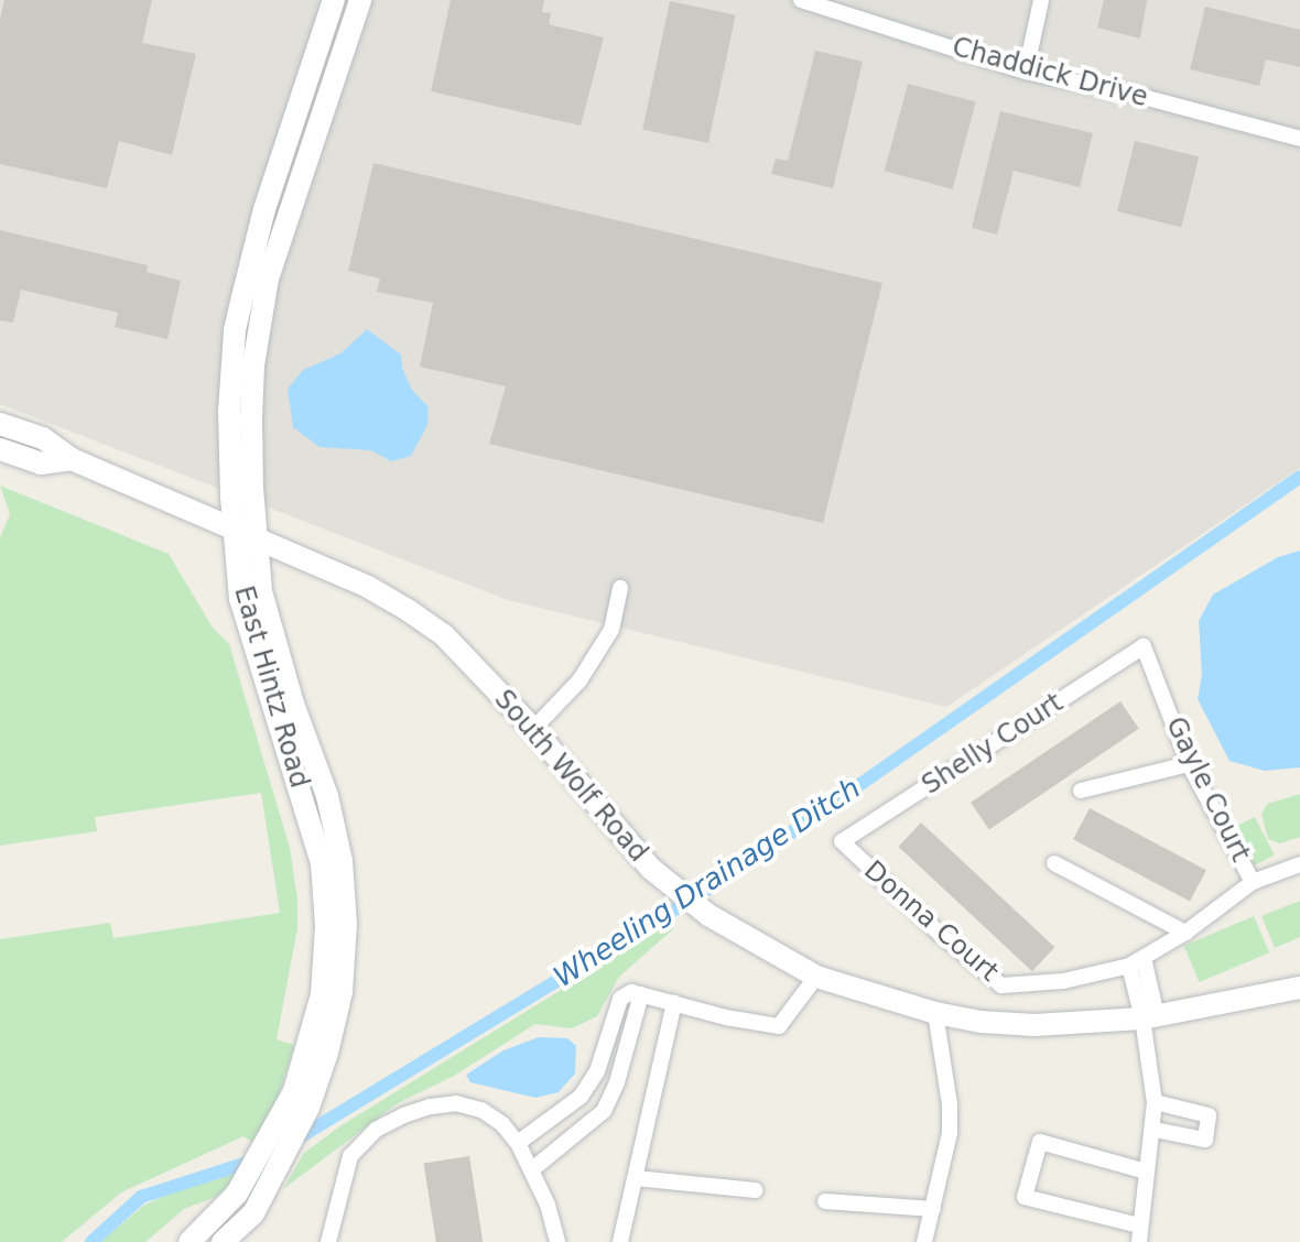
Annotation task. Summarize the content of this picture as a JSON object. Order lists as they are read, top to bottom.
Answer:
{
  "streets": {
    "main road": ["East Hintz Road", "South Wolf Road"],
    "street": [
      "Chaddick Drive",
      "Shelly Court",
      "Gayle Court",
      "Donna Court"
    ]
  },
  "crossings": [
    ["East Hintz Road", "South Wolf Road"],
    ["Shelly Court", "Gayle Court"],
    ["Shelly Court", "Donna Court"]
  ],
  "water": ["Wheeling Drainage Ditch"]
}
